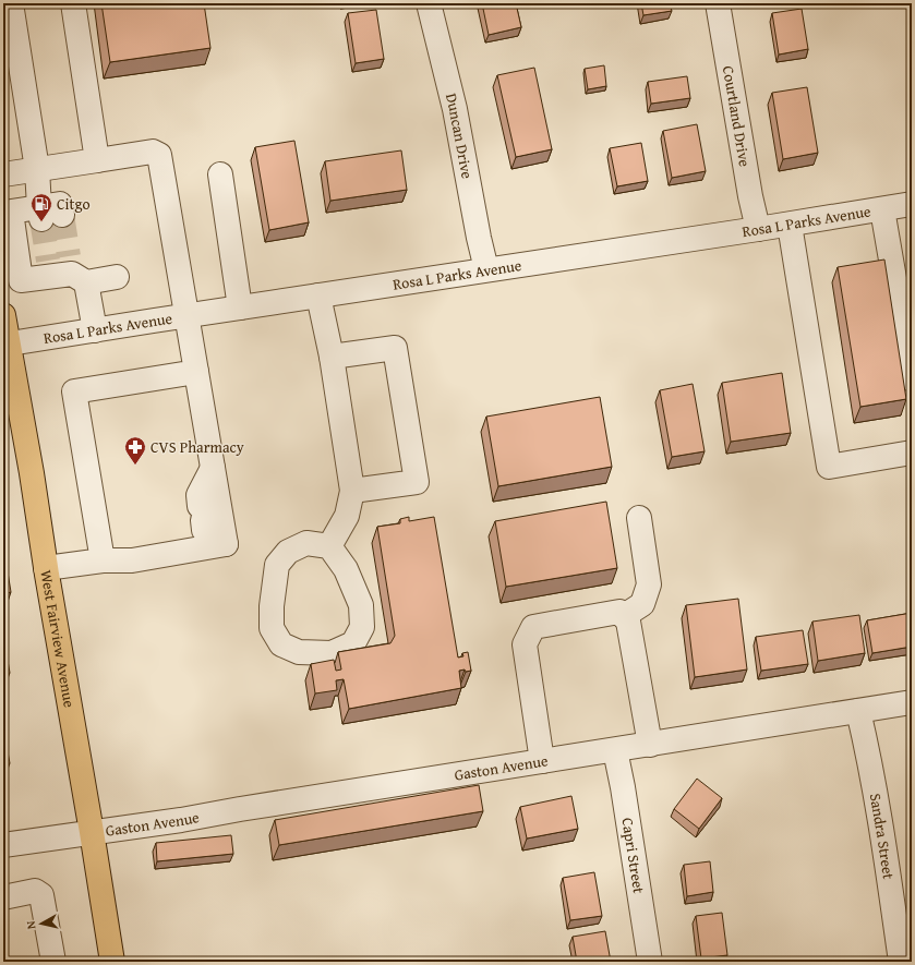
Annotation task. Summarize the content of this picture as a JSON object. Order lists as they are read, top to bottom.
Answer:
{
  "streets": {
    "main road": ["West Fairview Avenue"],
    "street": [
      "Courtland Drive",
      "Duncan Drive",
      "Rosa L Parks Avenue",
      "Gaston Avenue",
      "Sandra Street",
      "Capri Street"
    ]
  },
  "crossings": [
    ["Courtland Drive", "Rosa L Parks Avenue"],
    ["Duncan Drive", "Rosa L Parks Avenue"],
    ["Rosa L Parks Avenue", "West Fairview Avenue"],
    ["West Fairview Avenue", "Gaston Avenue"],
    ["Gaston Avenue", "Sandra Street"],
    ["Gaston Avenue", "Capri Street"]
  ],
  "places": {
    "fuel station": ["Citgo"],
    "pharmacy": ["CVS Pharmacy"]
  },
  "north": "left"
}
